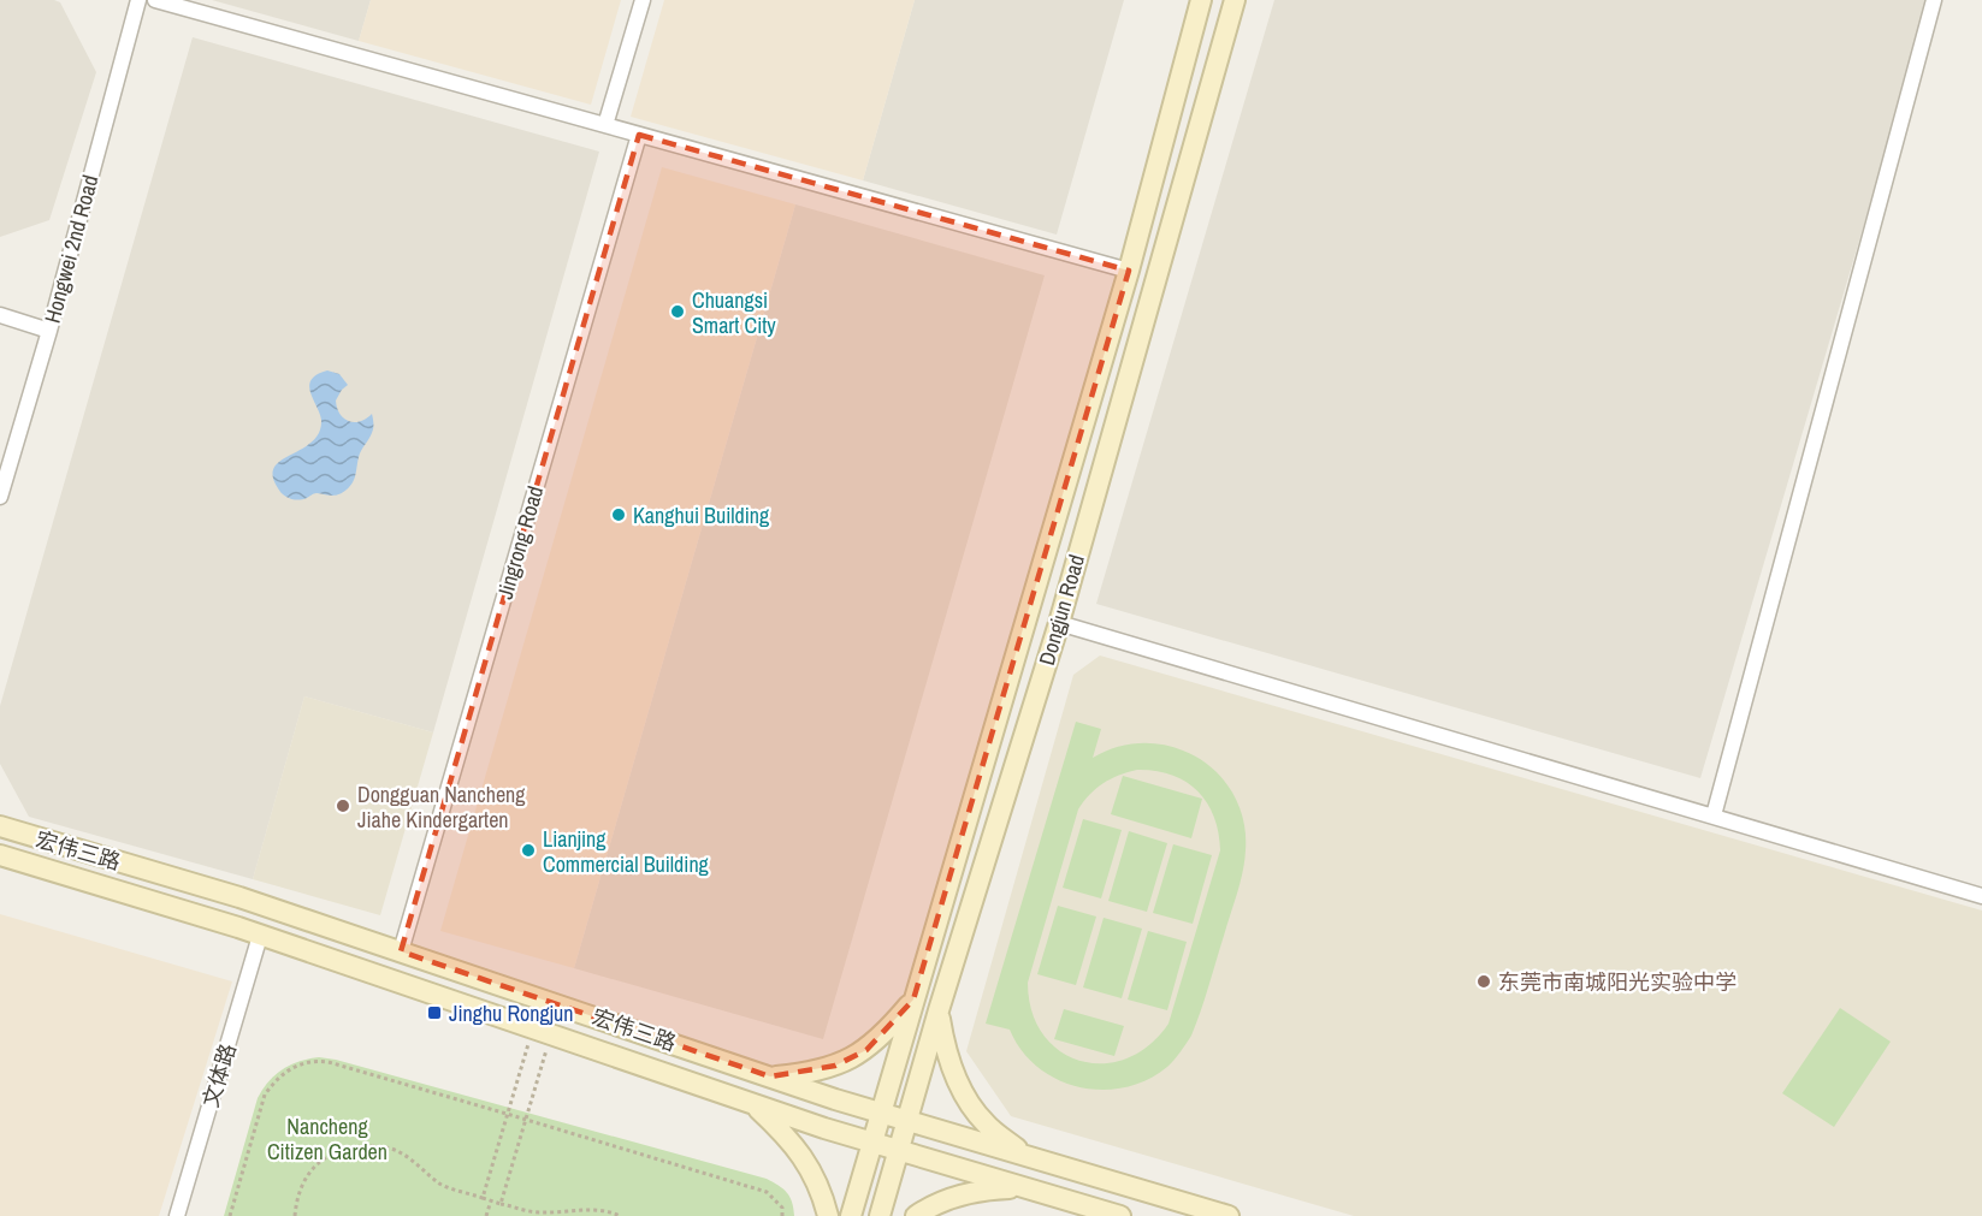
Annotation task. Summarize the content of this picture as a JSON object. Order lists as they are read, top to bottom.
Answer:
{
  "streets": {
    "street": [
      "Hongwei 2nd Road",
      "Jingrong Road",
      "Dongjun Road",
      "宏伟三路",
      "文体路"
    ]
  },
  "crossings": [
    ["Jingrong Road", "宏伟三路"],
    ["Dongjun Road", "宏伟三路"],
    ["宏伟三路", "文体路"]
  ],
  "parks": ["Nancheng Citizen Garden"],
  "places": {
    "other": [
      "Chuangsi Smart City",
      "Kanghui Building",
      "Dongguan Nancheng Jiahe Kindergarten",
      "Lianjing Commercial Building",
      "东莞市南城阳光实验中学"
    ],
    "transit": ["Jinghu Rongjun"]
  }
}
